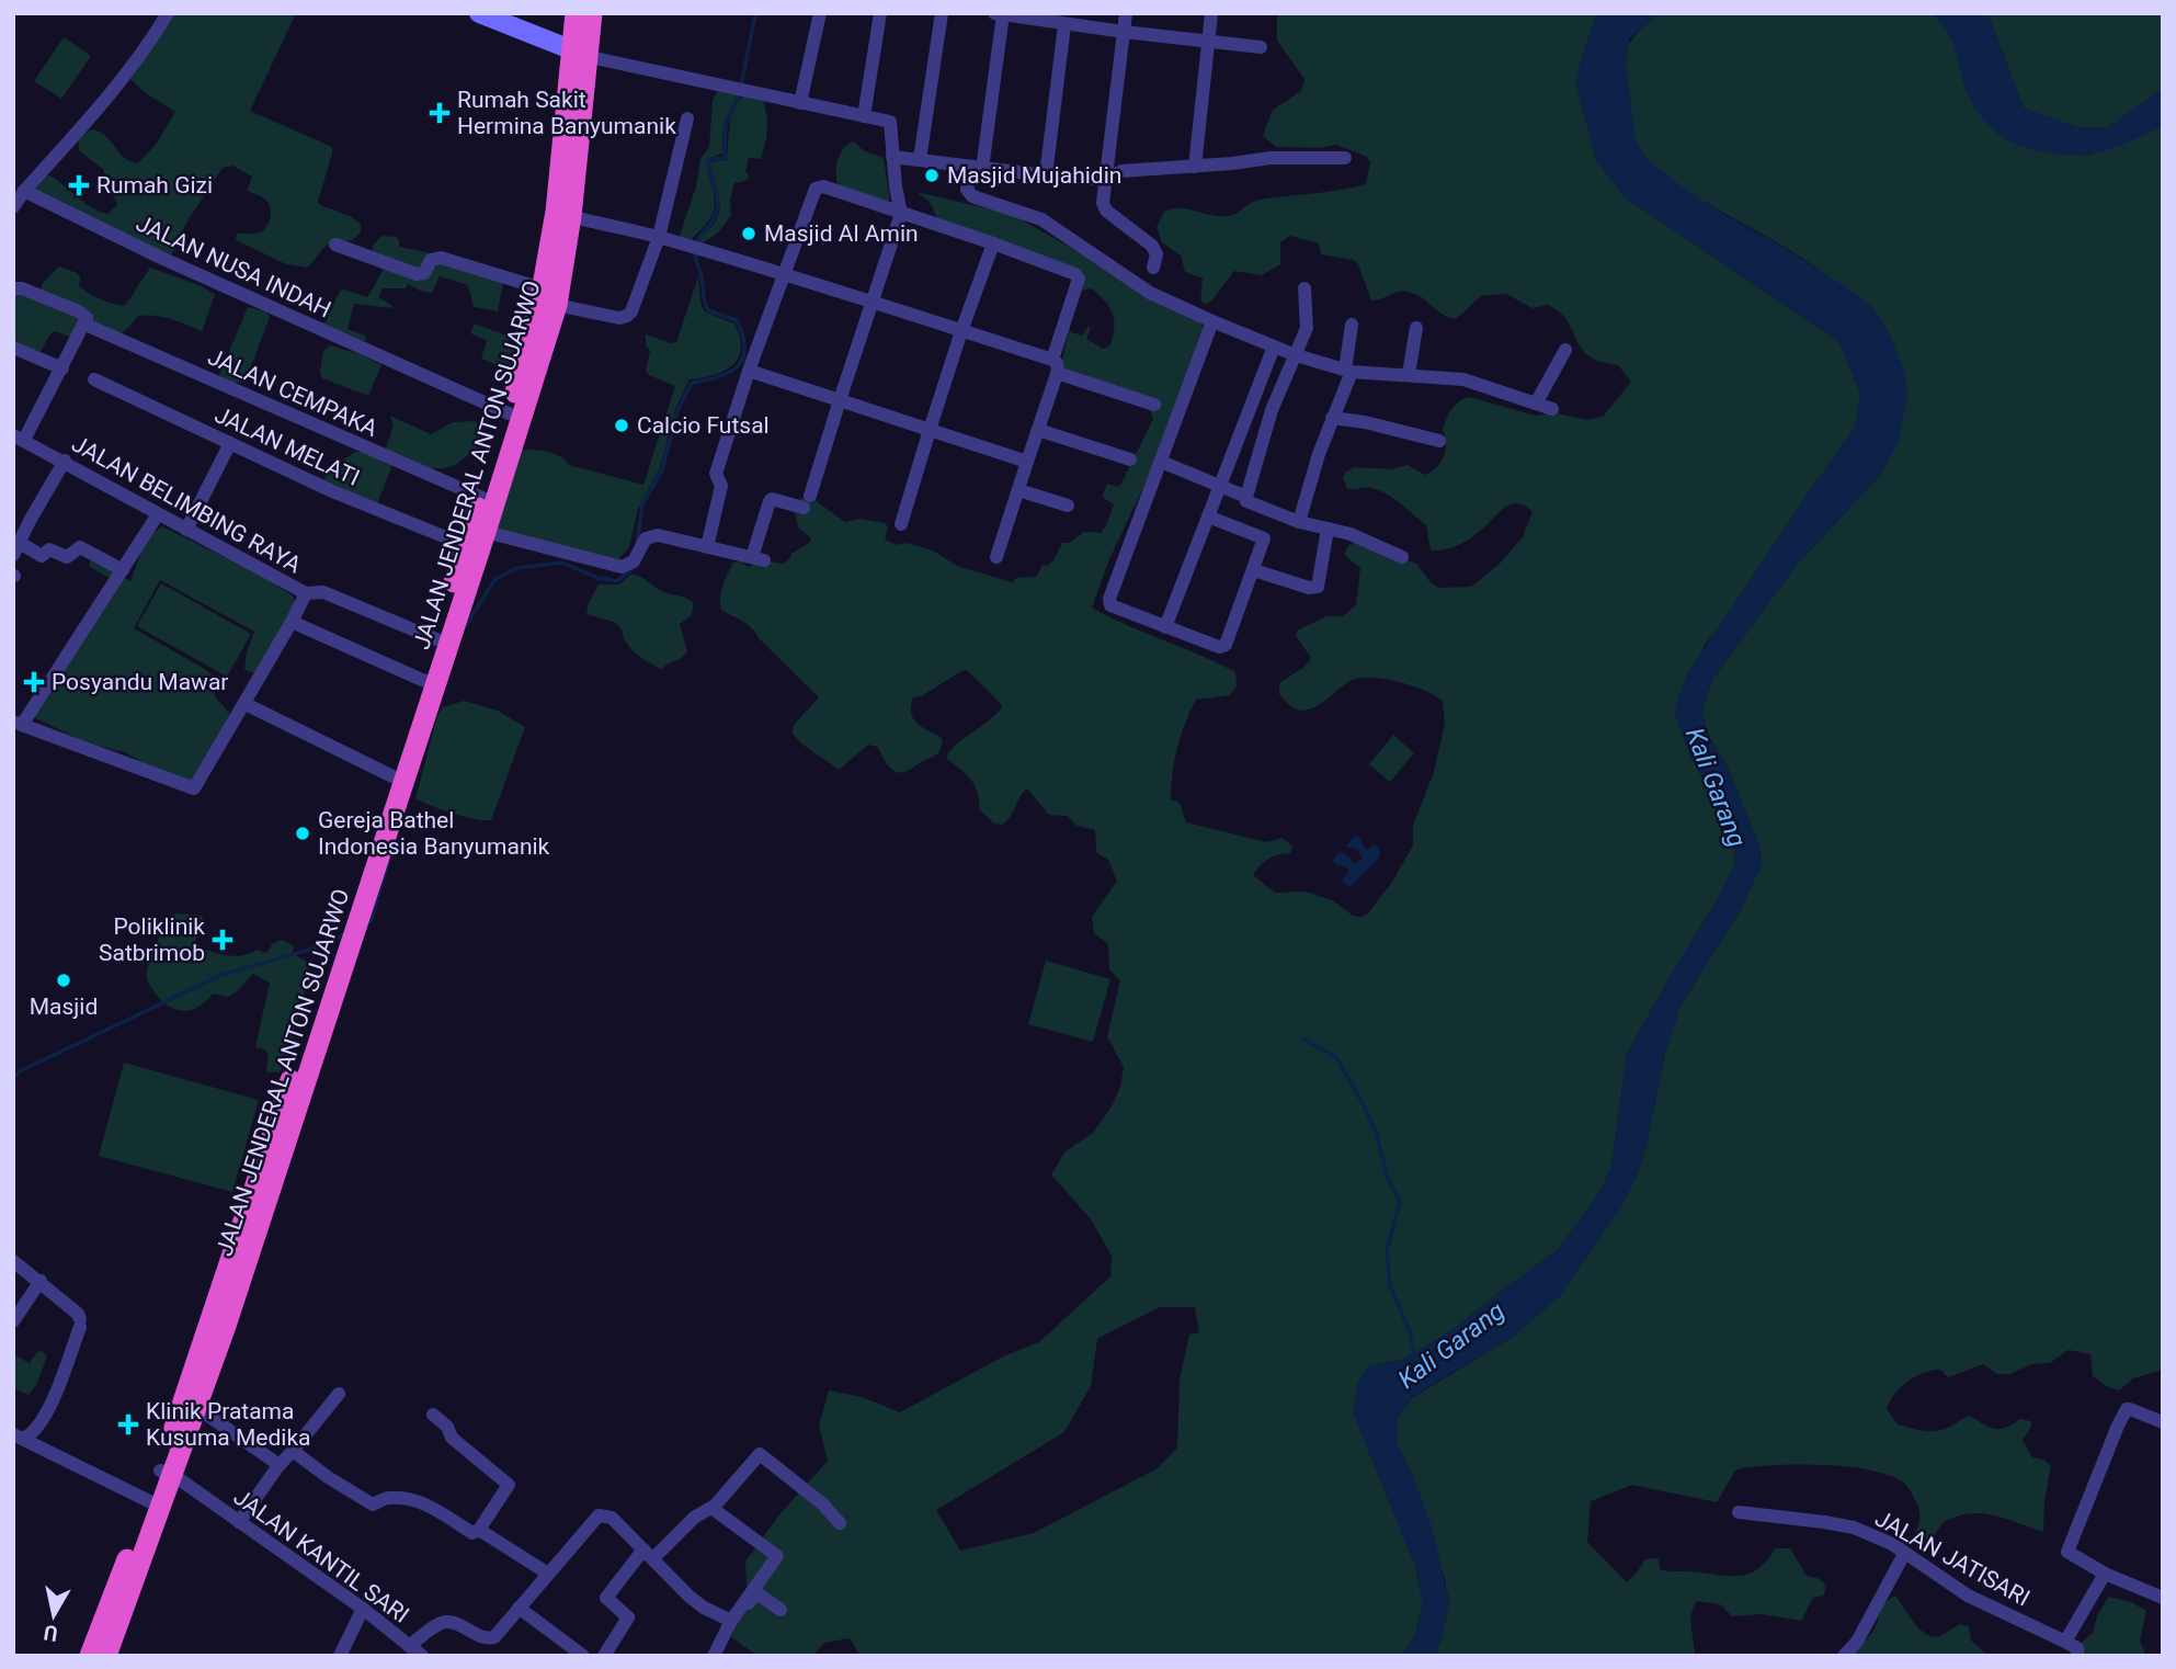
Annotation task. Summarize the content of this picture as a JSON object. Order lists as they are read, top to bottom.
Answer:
{
  "streets": {
    "highway": ["JALAN JENDERAL ANTON SUJARWO"],
    "street": [
      "JALAN NUSA INDAH",
      "JALAN CEMPAKA",
      "JALAN MELATI",
      "JALAN BELIMBING RAYA",
      "JALAN KANTIL SARI",
      "JALAN JATISARI"
    ]
  },
  "crossings": [
    ["JALAN NUSA INDAH", "JALAN JENDERAL ANTON SUJARWO"],
    ["JALAN CEMPAKA", "JALAN JENDERAL ANTON SUJARWO"],
    ["JALAN MELATI", "JALAN JENDERAL ANTON SUJARWO"],
    ["JALAN JENDERAL ANTON SUJARWO", "JALAN KANTIL SARI"]
  ],
  "water": ["Kali Garang"],
  "places": {
    "health": [
      "Rumah Sakit Hermina Banyumanik",
      "Rumah Gizi",
      "Posyandu Mawar",
      "Poliklinik Satbrimob",
      "Klinik Pratama Kusuma Medika"
    ],
    "other": [
      "Masjid Mujahidin",
      "Masjid Al Amin",
      "Calcio Futsal",
      "Gereja Bathel Indonesia Banyumanik",
      "Masjid"
    ]
  },
  "north": "bottom"
}
